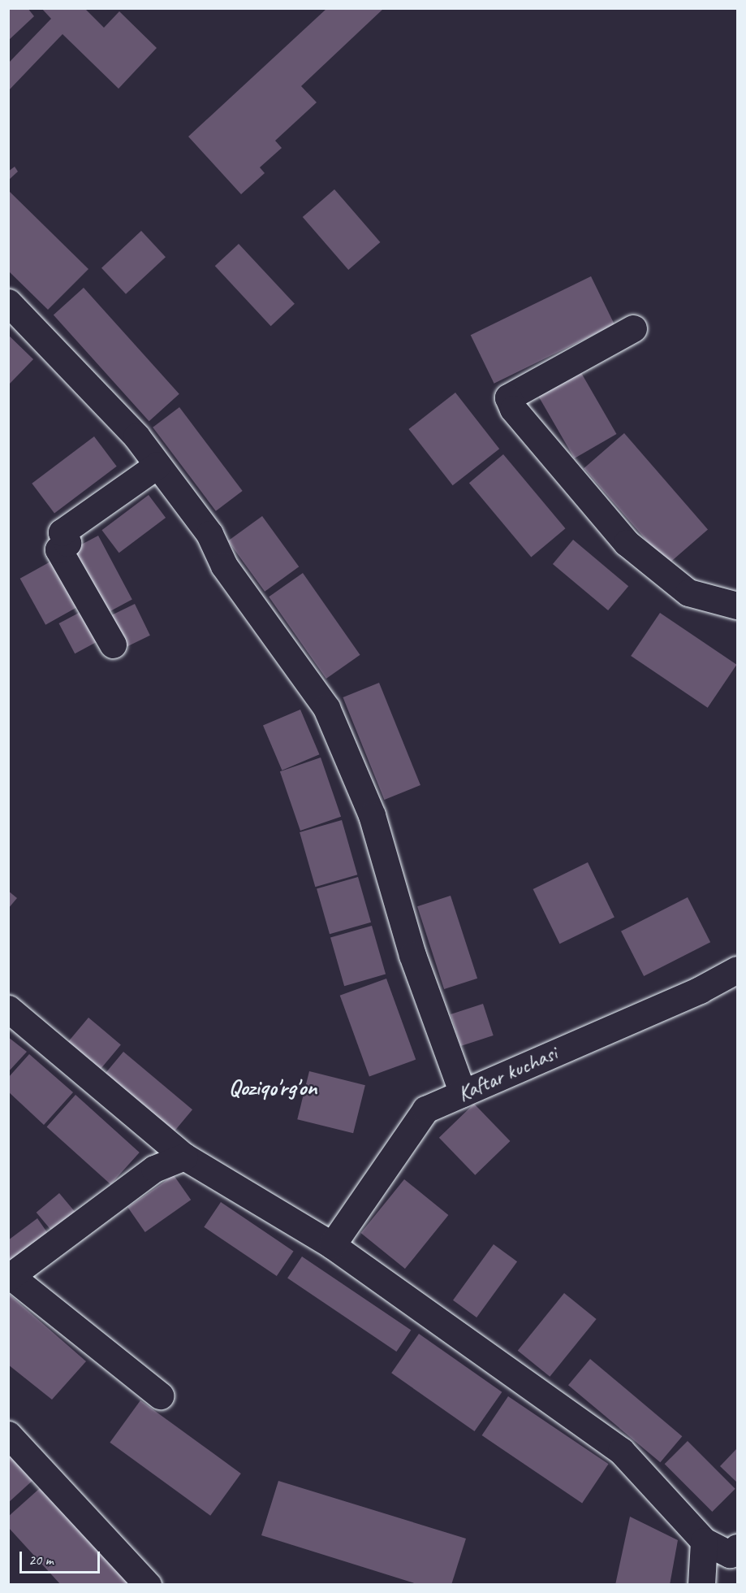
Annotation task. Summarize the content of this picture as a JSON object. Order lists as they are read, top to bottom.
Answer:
{
  "streets": {
    "street": ["Kaftar kuchasi"]
  },
  "districts": ["Qoziqo'rg'on"],
  "scale_bar": "20 m"
}
